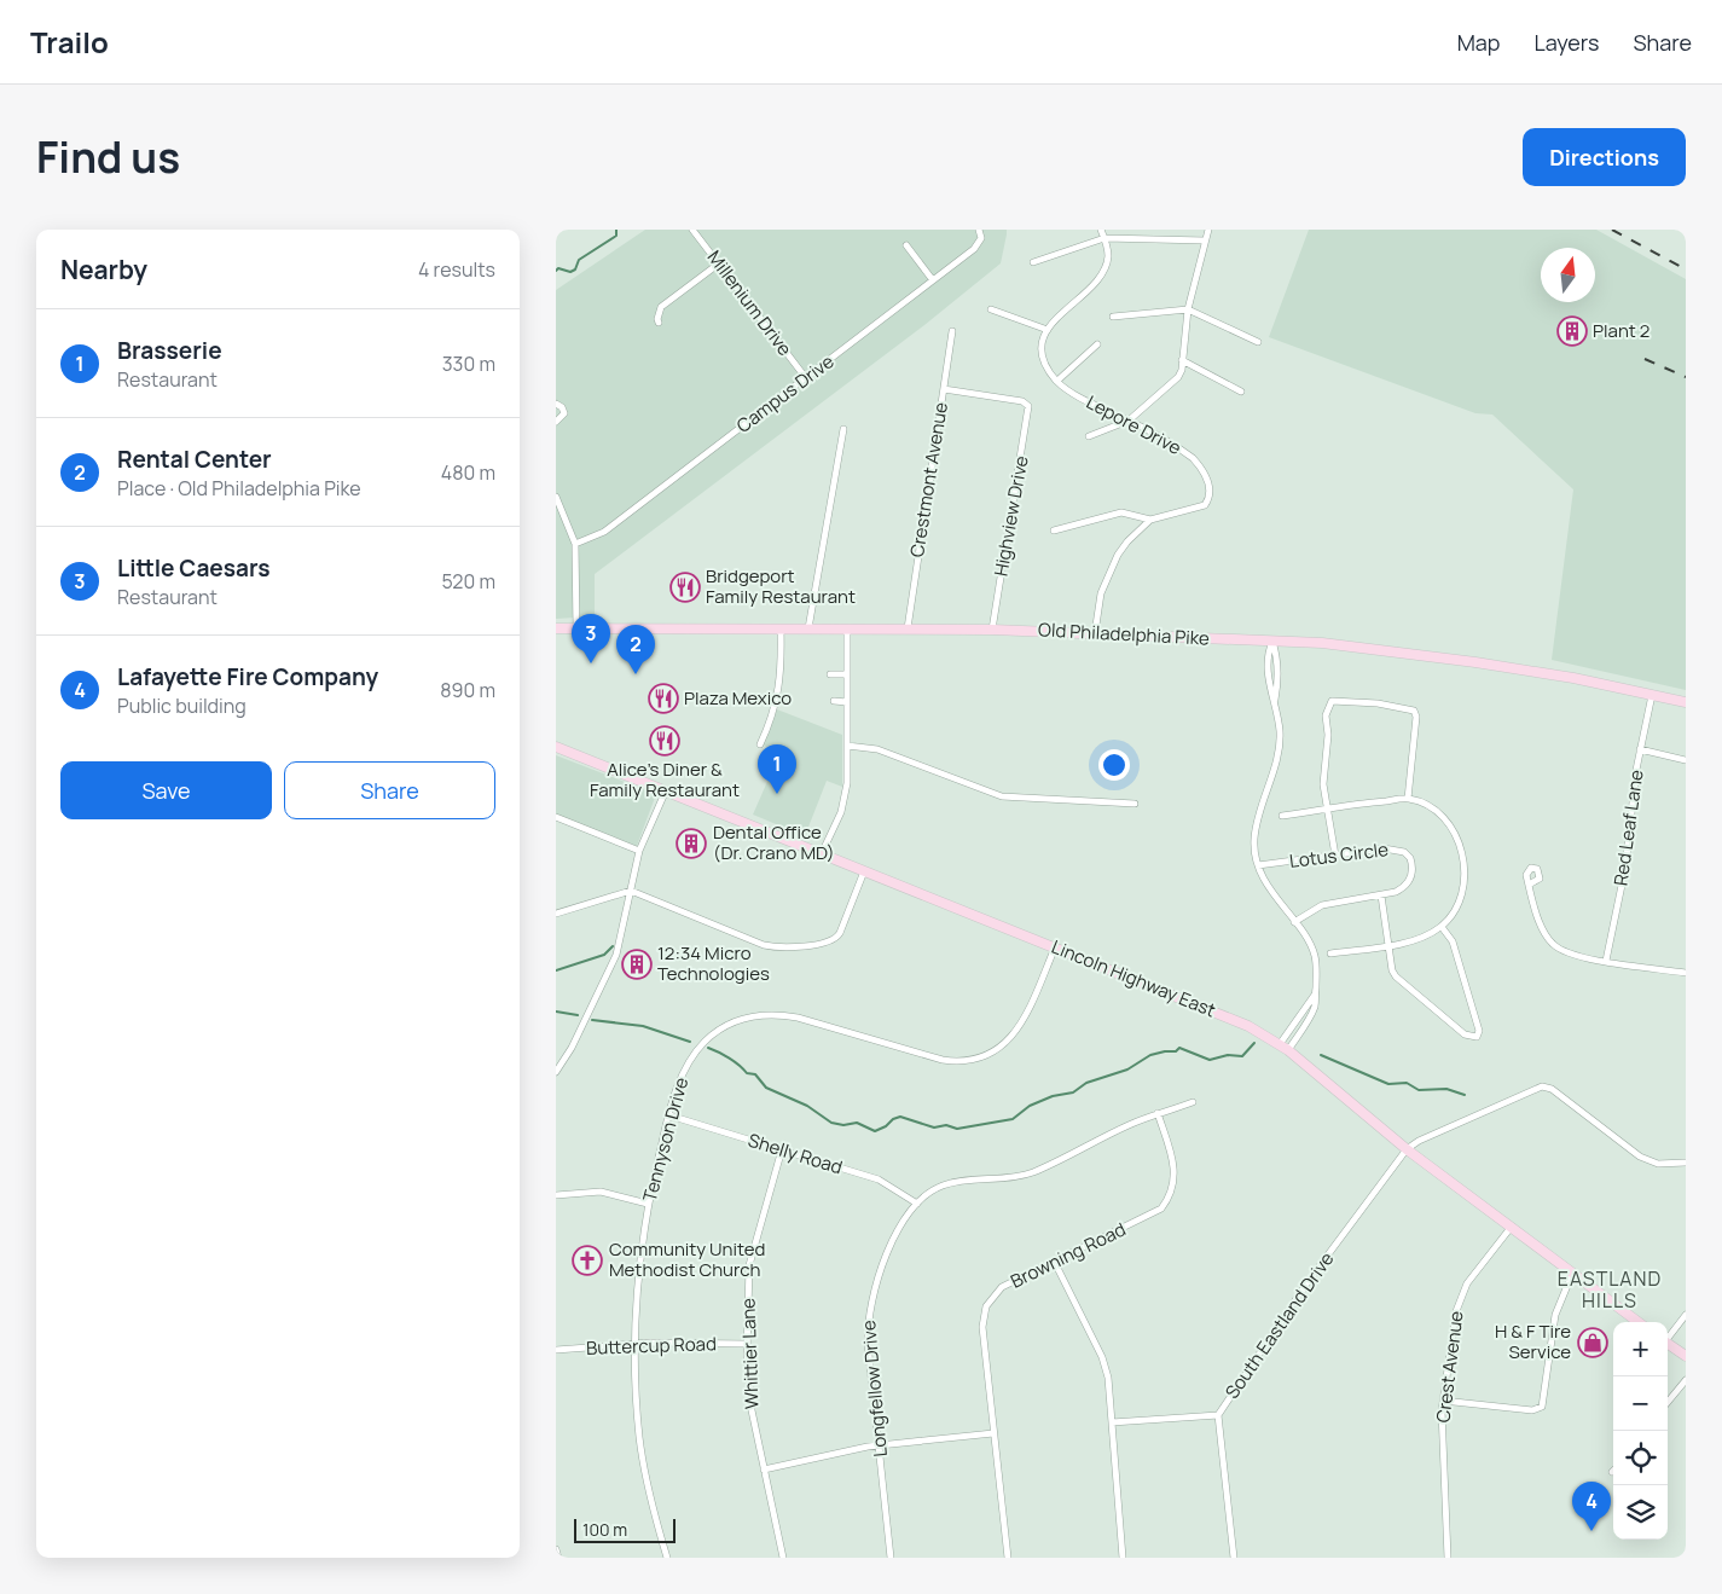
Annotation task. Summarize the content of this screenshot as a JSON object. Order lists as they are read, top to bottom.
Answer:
{
  "streets": {
    "main road": ["Old Philadelphia Pike", "Lincoln Highway East"],
    "street": [
      "Millenium Drive",
      "Campus Drive",
      "Lepore Drive",
      "Crestmont Avenue",
      "Highview Drive",
      "Red Leaf Lane",
      "Lotus Circle",
      "Tennyson Drive",
      "Shelly Road",
      "Browning Road",
      "South Eastland Drive",
      "Buttercup Road",
      "Whittier Lane",
      "Crest Avenue",
      "Longfellow Drive"
    ]
  },
  "crossings": [
    ["Millenium Drive", "Campus Drive"],
    ["Crestmont Avenue", "Highview Drive"],
    ["Crestmont Avenue", "Old Philadelphia Pike"],
    ["Highview Drive", "Old Philadelphia Pike"],
    ["Old Philadelphia Pike", "Red Leaf Lane"],
    ["Lincoln Highway East", "Tennyson Drive"],
    ["Lincoln Highway East", "South Eastland Drive"],
    ["Lincoln Highway East", "Crest Avenue"],
    ["Tennyson Drive", "Shelly Road"],
    ["Tennyson Drive", "Buttercup Road"],
    ["Shelly Road", "Whittier Lane"],
    ["Shelly Road", "Longfellow Drive"],
    ["Browning Road", "Longfellow Drive"],
    ["Buttercup Road", "Whittier Lane"]
  ],
  "districts": ["EASTLAND HILLS"],
  "places": {
    "building": ["Plant 2", "Dental Office (Dr. Crano MD)", "12:34 Micro Technologies"],
    "restaurant": ["Bridgeport Family Restaurant", "Plaza Mexico", "Alice's Diner & Family Restaurant"],
    "church": ["Community United Methodist Church"],
    "shop": ["H & F Tire Service"]
  },
  "scale_bar": "100 m",
  "north": "top",
  "page": {
    "header": "Trailo",
    "nav": ["Map", "Layers", "Share"],
    "title": "Find us",
    "buttons": [
      "Directions",
      ["Save", "Share"]
    ],
    "heading": ["Nearby", "4 results"],
    "list": [
      {
        "mark": "1",
        "name": "Brasserie",
        "note": "Restaurant",
        "value": "330 m"
      },
      {
        "mark": "2",
        "name": "Rental Center",
        "note": "Place · Old Philadelphia Pike",
        "value": "480 m"
      },
      {
        "mark": "3",
        "name": "Little Caesars",
        "note": "Restaurant",
        "value": "520 m"
      },
      {
        "mark": "4",
        "name": "Lafayette Fire Company",
        "note": "Public building",
        "value": "890 m"
      }
    ],
    "pins": [
      "3",
      "2",
      "1",
      "4"
    ],
    "map_buttons": ["+", "−"],
    "scale": "100 m"
  }
}
